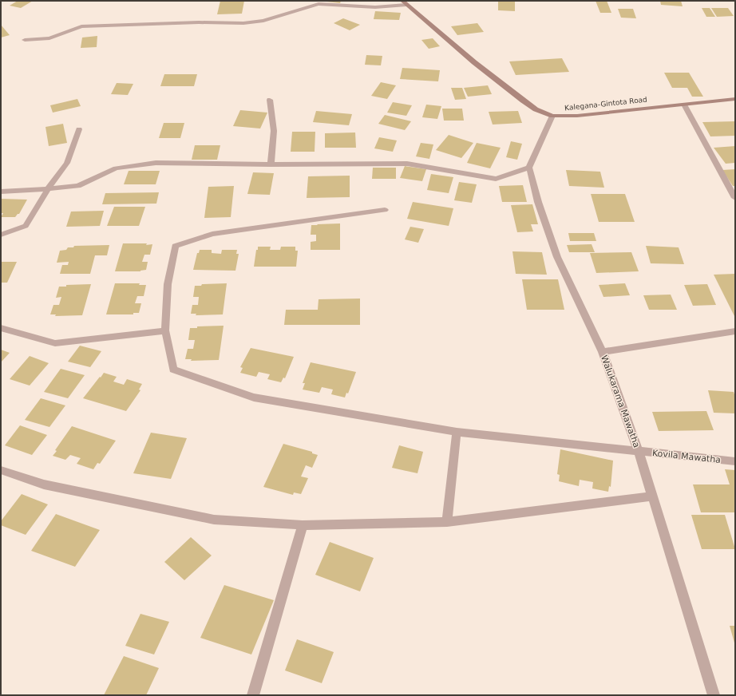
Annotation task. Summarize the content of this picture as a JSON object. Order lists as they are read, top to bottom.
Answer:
{
  "streets": {
    "main road": ["Kalegana-Gintota Road"],
    "street": ["Walukarama Mawatha", "Kovila Mawatha"]
  },
  "crossings": [
    ["Walukarama Mawatha", "Kovila Mawatha"]
  ]
}
